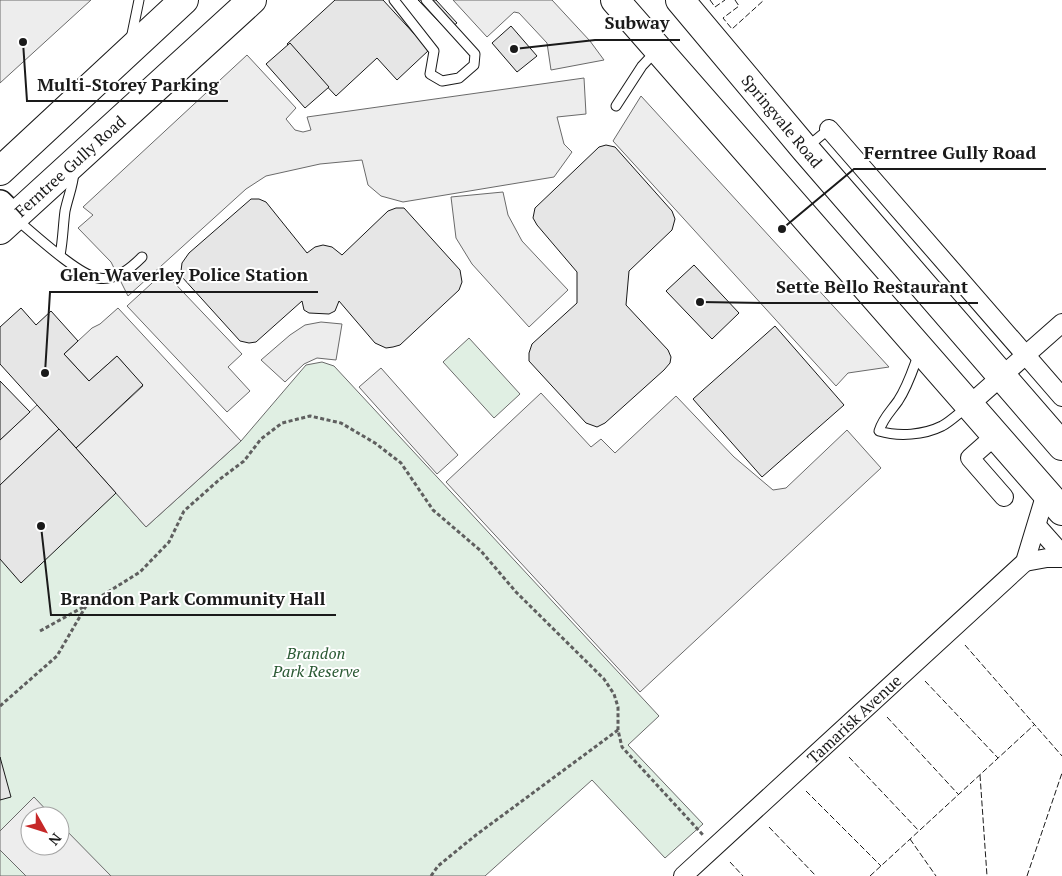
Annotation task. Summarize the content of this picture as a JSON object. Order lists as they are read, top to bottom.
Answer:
{
  "streets": {
    "main road": ["Springvale Road", "Ferntree Gully Road"],
    "street": ["Tamarisk Avenue"]
  },
  "parks": ["Brandon Park Reserve"],
  "places": [
    "Multi-Storey Parking",
    "Subway",
    "Ferntree Gully Road",
    "Sette Bello Restaurant",
    "Glen Waverley Police Station",
    "Brandon Park Community Hall"
  ],
  "north": "bottom right"
}
